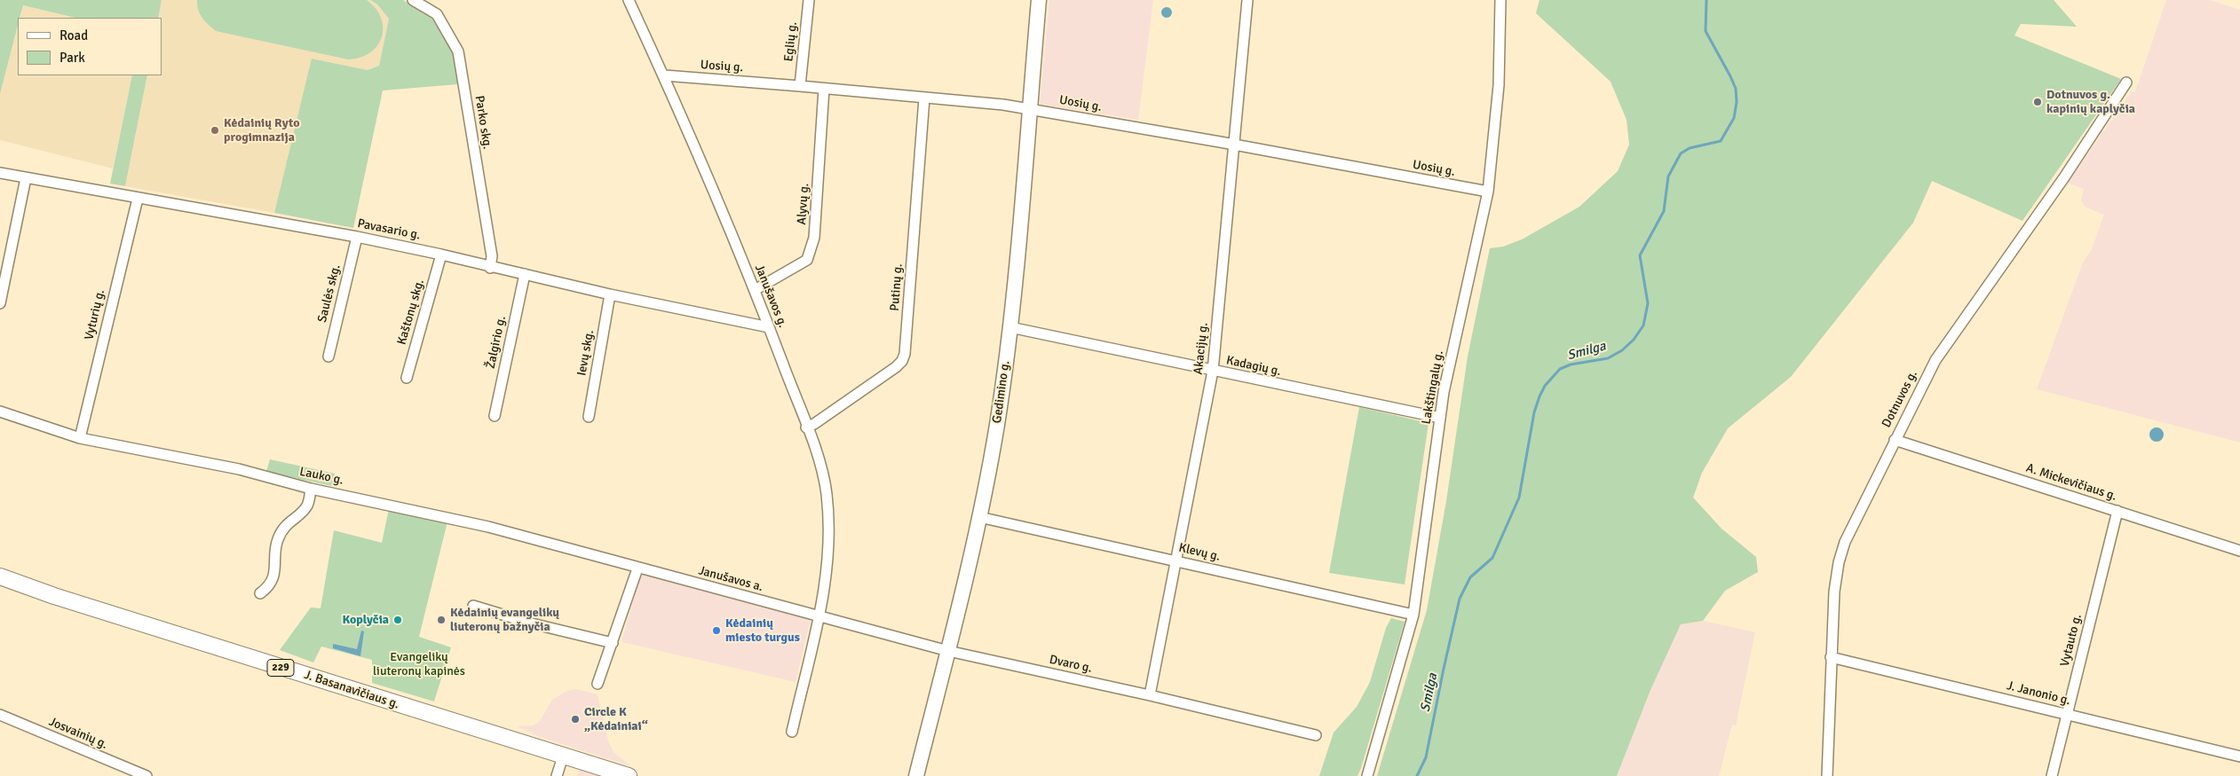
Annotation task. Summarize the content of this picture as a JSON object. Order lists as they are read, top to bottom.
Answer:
{
  "streets": {
    "main road": ["Gedimino g.", "229", "J. Basanavičiaus g."],
    "street": [
      "Eglių g.",
      "Uosių g.",
      "Parko skg.",
      "Alyvų g.",
      "Pavasario g.",
      "Putinų g.",
      "Saulės skg.",
      "Janušavos g.",
      "Kaštonų skg.",
      "Vyturių g.",
      "Žalgirio g.",
      "Akacijų g.",
      "Ievų skg.",
      "Kadagių g.",
      "Lakštingalų g.",
      "Dotnuvos g.",
      "Lauko g.",
      "A. Mickevičiaus g.",
      "Klevų g.",
      "Janušavos a.",
      "Vytauto g.",
      "Dvaro g.",
      "J. Janonio g.",
      "Josvainių g."
    ]
  },
  "crossings": [
    ["Eglių g.", "Uosių g."],
    ["Uosių g.", "Alyvų g."],
    ["Uosių g.", "Putinų g."],
    ["Uosių g.", "Janušavos g."],
    ["Uosių g.", "Akacijų g."],
    ["Uosių g.", "Lakštingalų g."],
    ["Uosių g.", "Gedimino g."],
    ["Parko skg.", "Pavasario g."],
    ["Alyvų g.", "Janušavos g."],
    ["Pavasario g.", "Saulės skg."],
    ["Pavasario g.", "Janušavos g."],
    ["Pavasario g.", "Kaštonų skg."],
    ["Pavasario g.", "Vyturių g."],
    ["Pavasario g.", "Žalgirio g."],
    ["Pavasario g.", "Ievų skg."],
    ["Putinų g.", "Janušavos g."],
    ["Janušavos g.", "Janušavos a."],
    ["Janušavos g.", "Dvaro g."],
    ["Vyturių g.", "Lauko g."],
    ["Akacijų g.", "Kadagių g."],
    ["Akacijų g.", "Klevų g."],
    ["Akacijų g.", "Dvaro g."],
    ["Kadagių g.", "Lakštingalų g."],
    ["Kadagių g.", "Gedimino g."],
    ["Lakštingalų g.", "Klevų g."],
    ["Gedimino g.", "Klevų g."],
    ["Gedimino g.", "Dvaro g."],
    ["Dotnuvos g.", "A. Mickevičiaus g."],
    ["Dotnuvos g.", "J. Janonio g."],
    ["Lauko g.", "Janušavos a."],
    ["A. Mickevičiaus g.", "Vytauto g."],
    ["Janušavos a.", "Dvaro g."],
    ["Vytauto g.", "J. Janonio g."]
  ],
  "water": ["Smilga"],
  "parks": ["Evangelikų liuteronų kapinės"],
  "places": [
    "Dotnuvos g. kapinių kaplyčia",
    "Kėdainių Ryto progimnazija",
    "Koplyčia",
    "Kėdainių evangelikų liuteronų bažnyčia",
    "Kėdainių miesto turgus",
    "Circle K „Kėdainiai“"
  ],
  "legend": ["Road", "Park"]
}
